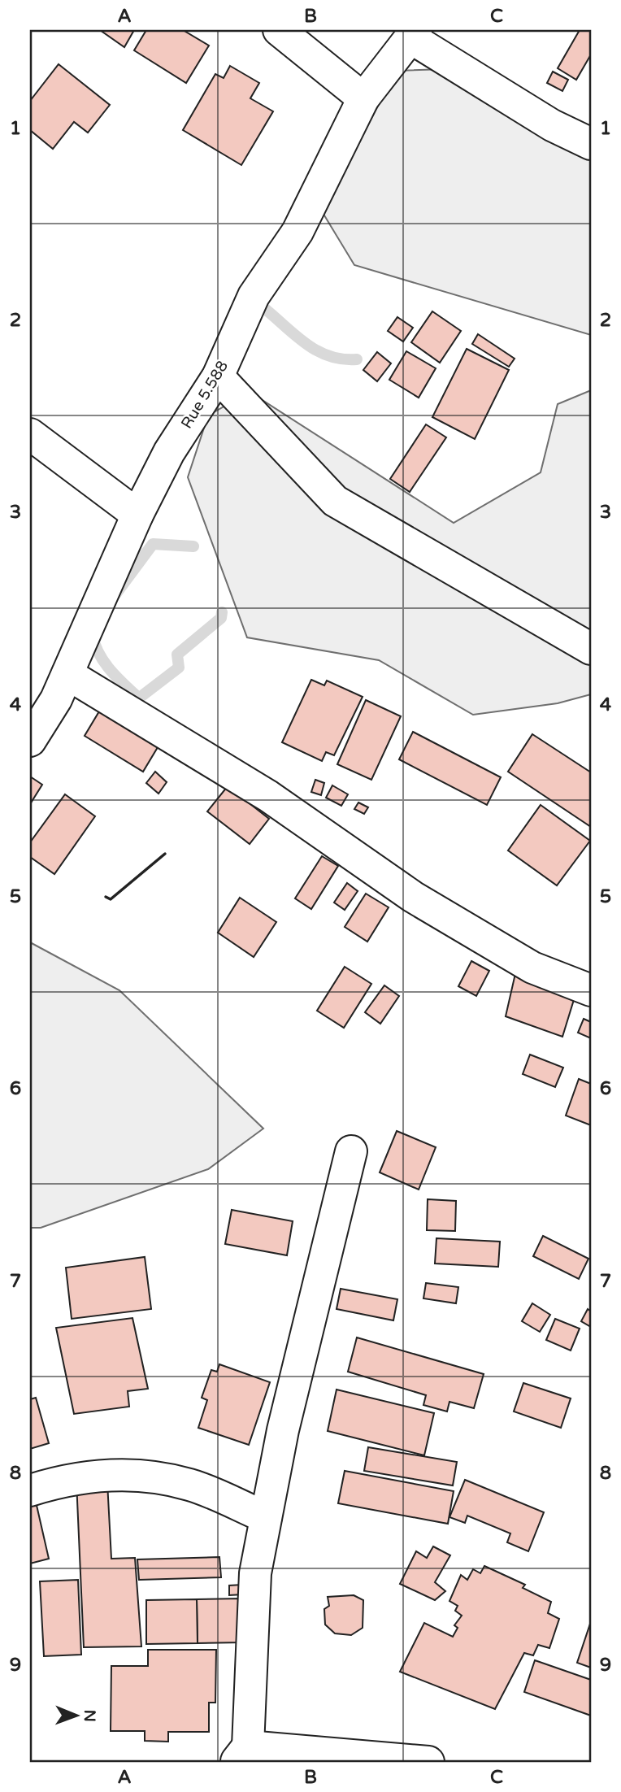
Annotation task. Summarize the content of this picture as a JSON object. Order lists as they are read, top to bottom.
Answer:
{
  "streets": {
    "street": ["Rue 5.588"]
  },
  "north": "right",
  "grid": {
    "columns": ["A", "B", "C"],
    "rows": [
      "1",
      "2",
      "3",
      "4",
      "5",
      "6",
      "7",
      "8",
      "9"
    ]
  }
}
